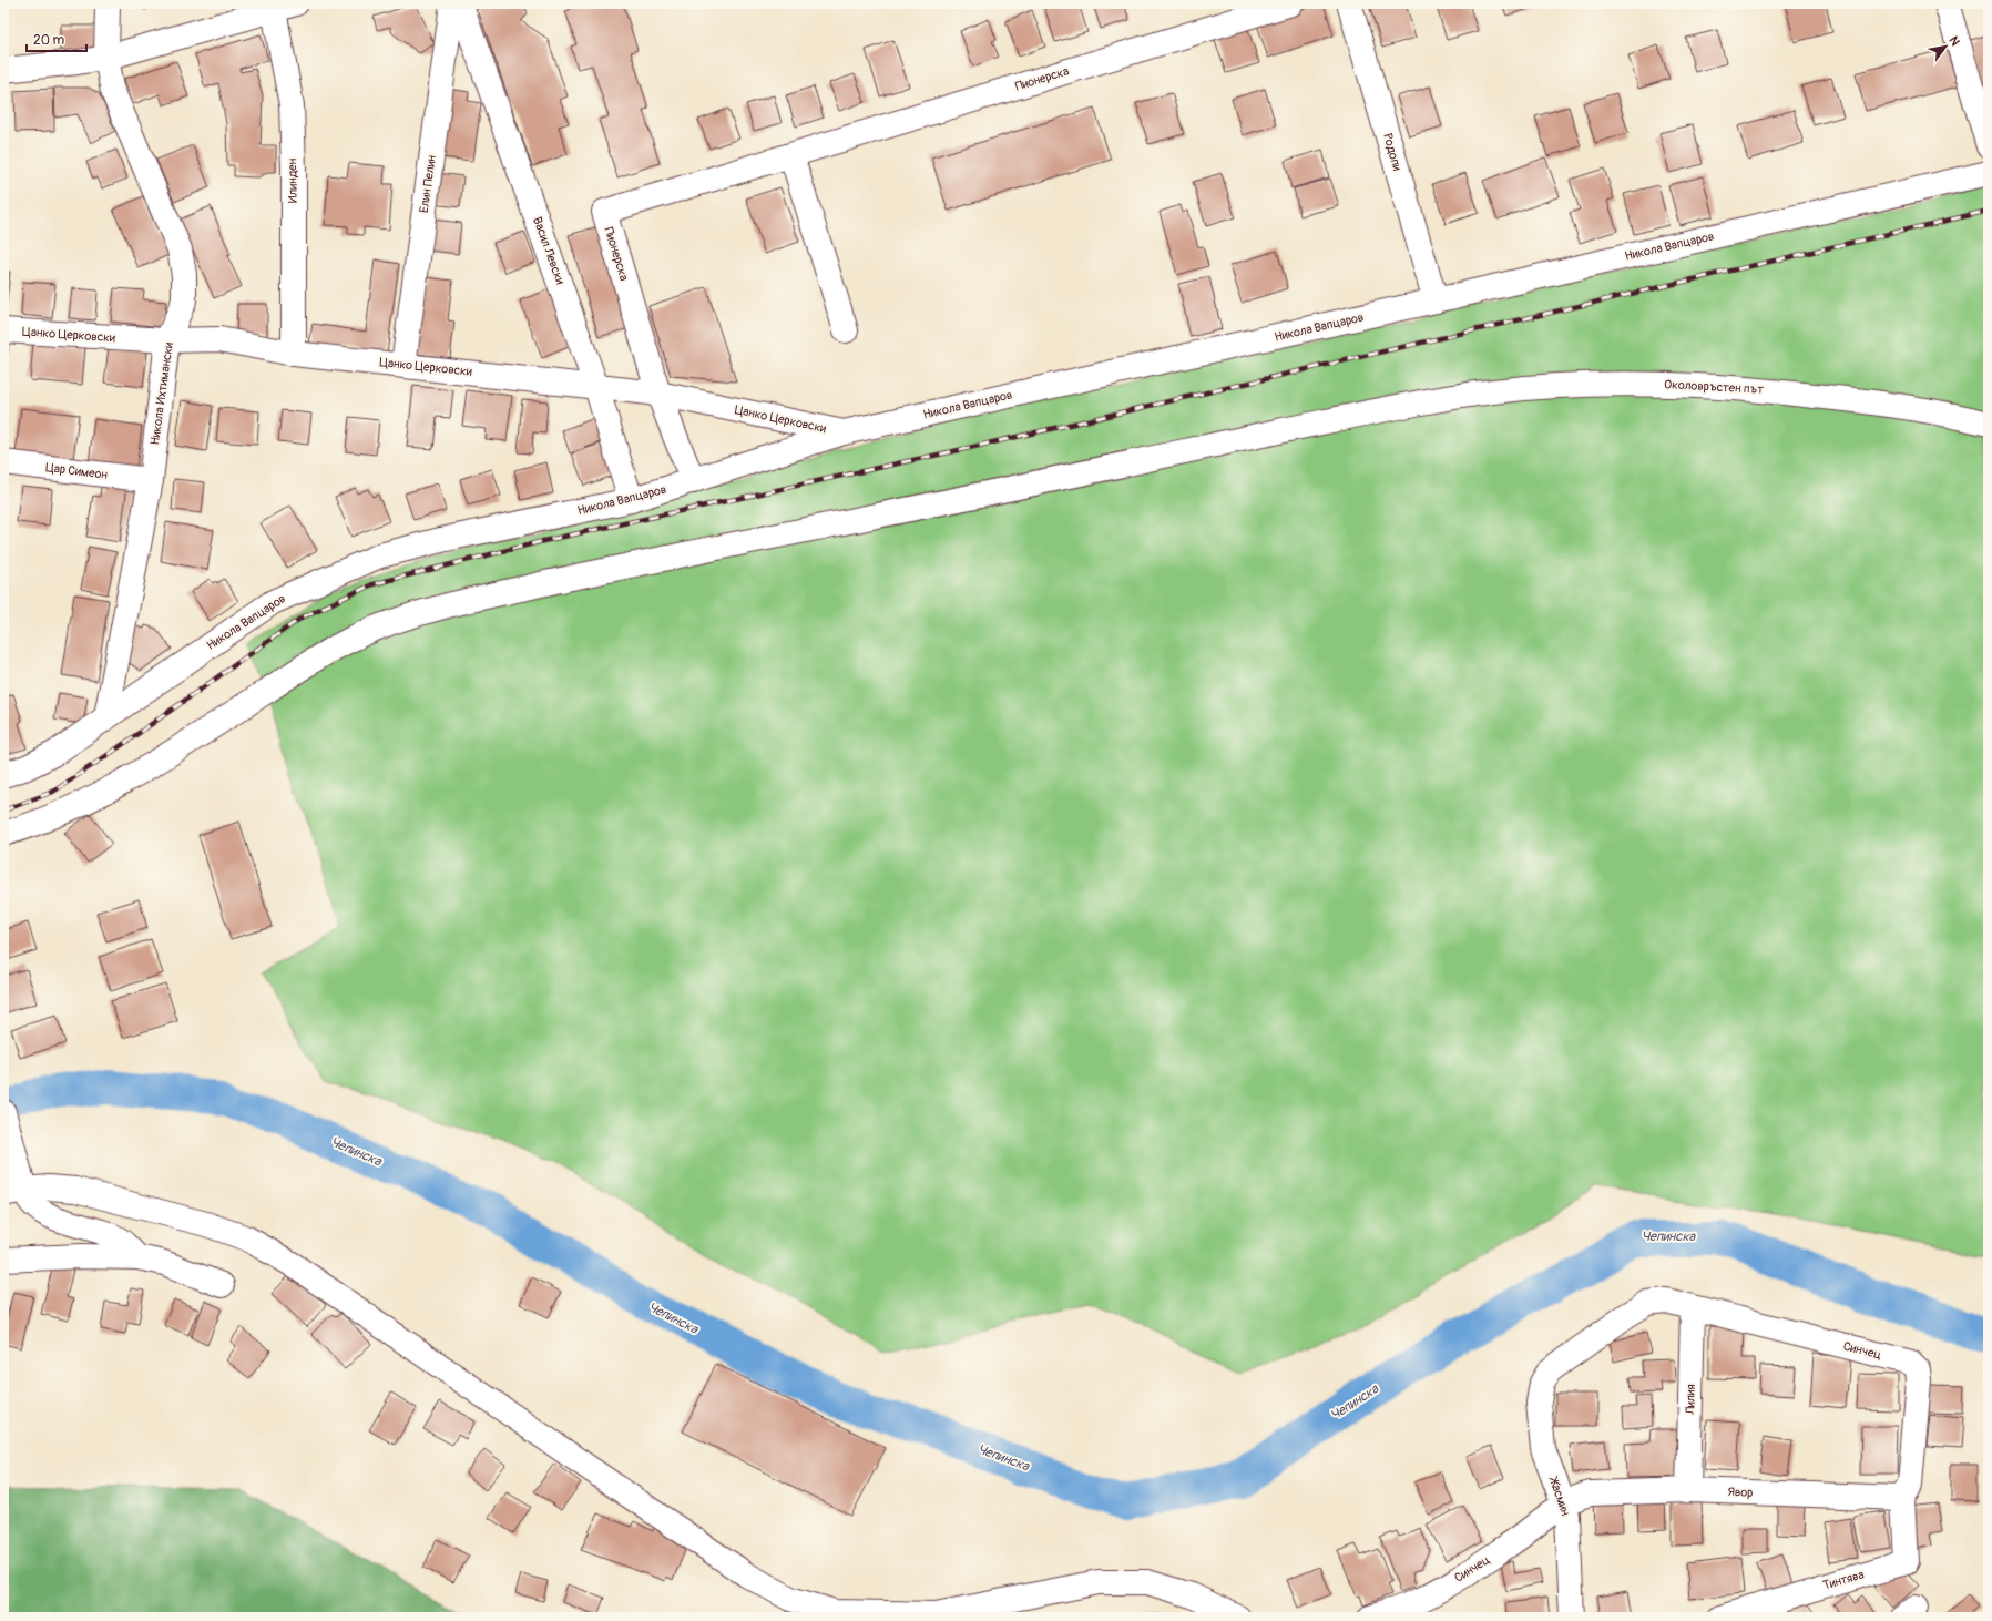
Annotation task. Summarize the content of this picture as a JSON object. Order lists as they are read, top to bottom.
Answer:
{
  "streets": {
    "street": [
      "Пионерска",
      "Родопи",
      "Илинден",
      "Елин Пелин",
      "Никола Вапцаров",
      "Васил Левски",
      "Цанко Церковски",
      "Околовръстен път",
      "Никола Ихтимански",
      "Цар Симеон",
      "Синчец",
      "Лилия",
      "Явор",
      "Жасмин",
      "Тинтява"
    ]
  },
  "crossings": [
    ["Пионерска", "Никола Вапцаров"],
    ["Пионерска", "Цанко Церковски"],
    ["Родопи", "Никола Вапцаров"],
    ["Илинден", "Цанко Церковски"],
    ["Елин Пелин", "Цанко Церковски"],
    ["Никола Вапцаров", "Васил Левски"],
    ["Никола Вапцаров", "Цанко Церковски"],
    ["Никола Вапцаров", "Никола Ихтимански"],
    ["Васил Левски", "Цанко Церковски"],
    ["Цанко Церковски", "Никола Ихтимански"],
    ["Никола Ихтимански", "Цар Симеон"],
    ["Синчец", "Лилия"],
    ["Синчец", "Явор"],
    ["Синчец", "Жасмин"],
    ["Синчец", "Тинтява"],
    ["Лилия", "Явор"],
    ["Явор", "Жасмин"],
    ["Явор", "Тинтява"]
  ],
  "water": ["Чепинска"],
  "scale_bar": "20 m",
  "north": "top right"
}
